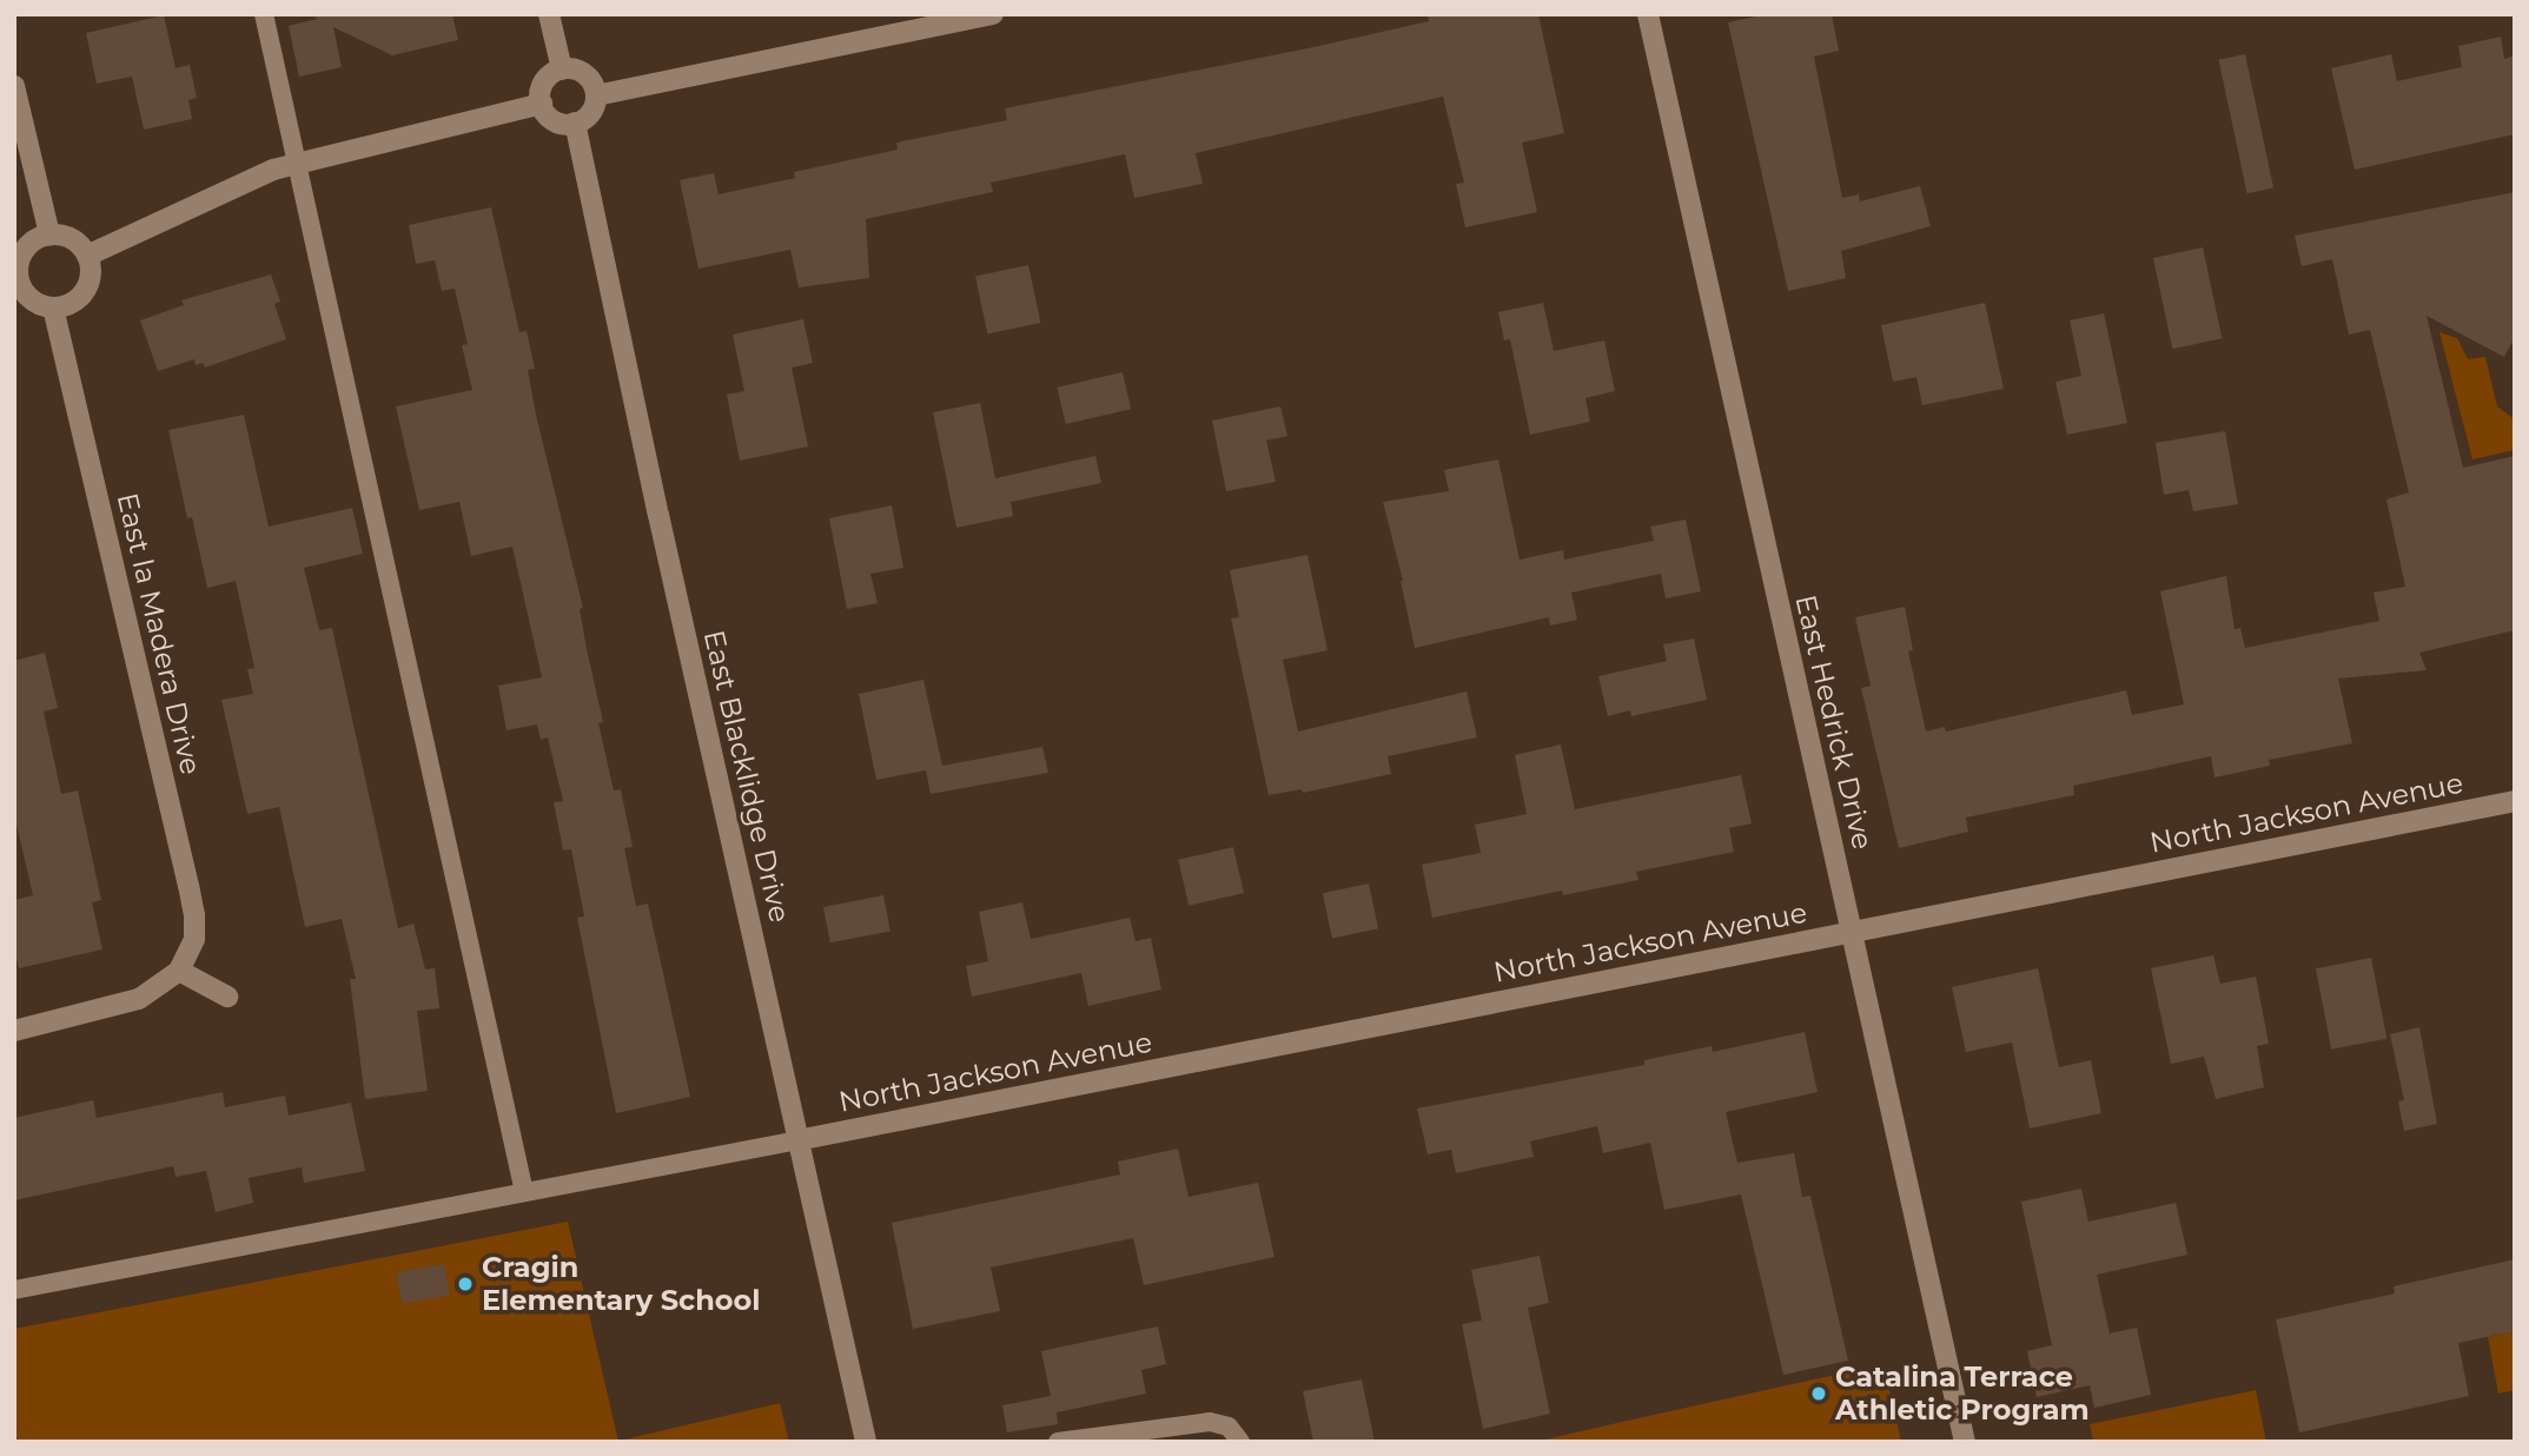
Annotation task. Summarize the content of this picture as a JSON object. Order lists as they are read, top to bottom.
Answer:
{
  "streets": {
    "street": [
      "East la Madera Drive",
      "East Hedrick Drive",
      "East Blacklidge Drive",
      "North Jackson Avenue"
    ]
  },
  "crossings": [
    ["East Hedrick Drive", "North Jackson Avenue"],
    ["East Blacklidge Drive", "North Jackson Avenue"]
  ],
  "places": ["Cragin Elementary School", "Catalina Terrace Athletic Program"]
}
